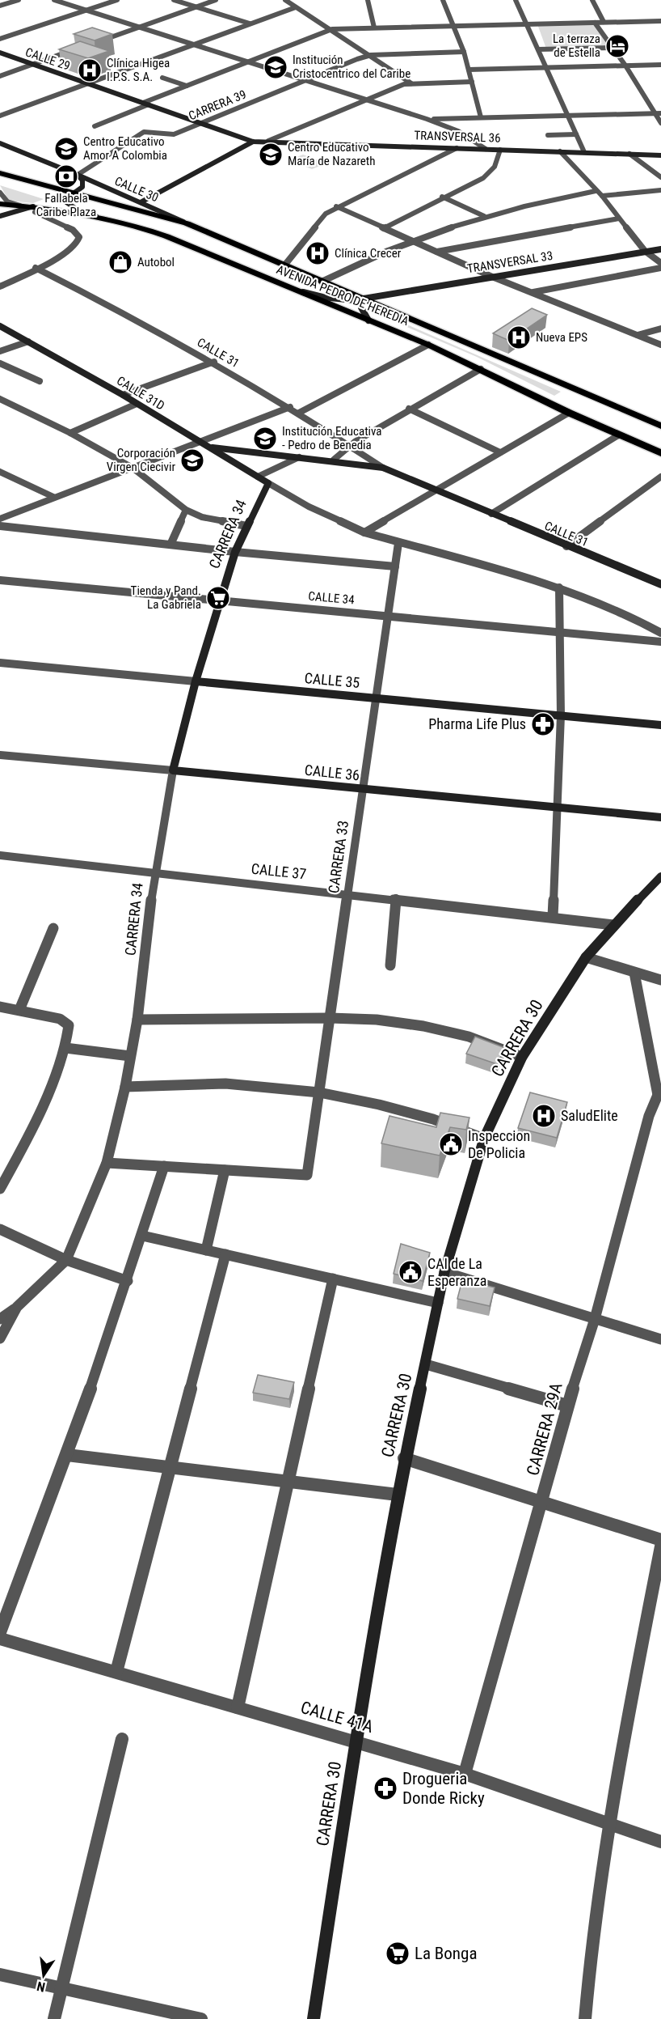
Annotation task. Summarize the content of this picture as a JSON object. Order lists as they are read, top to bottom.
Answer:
{
  "streets": {
    "highway": ["AVENIDA PEDRO DE HEREDIA"],
    "street": [
      "CALLE 29",
      "CARRERA 39",
      "TRANSVERSAL 36",
      "CALLE 30",
      "TRANSVERSAL 33",
      "CALLE 31",
      "CALLE 31D",
      "CARRERA 34",
      "CALLE 34",
      "CALLE 35",
      "CALLE 36",
      "CARRERA 33",
      "CALLE 37",
      "CARRERA 30",
      "CARRERA 29A",
      "CALLE 41A"
    ]
  },
  "crossings": [
    ["CALLE 29", "CARRERA 39"],
    ["CALLE 29", "TRANSVERSAL 36"],
    ["CARRERA 39", "CALLE 30"],
    ["CALLE 30", "AVENIDA PEDRO DE HEREDIA"],
    ["TRANSVERSAL 33", "AVENIDA PEDRO DE HEREDIA"],
    ["CALLE 31", "CALLE 31D"],
    ["CALLE 31D", "CARRERA 34"],
    ["CARRERA 34", "CALLE 34"],
    ["CARRERA 34", "CALLE 35"],
    ["CARRERA 34", "CALLE 36"],
    ["CARRERA 34", "CALLE 37"],
    ["CALLE 34", "CARRERA 33"],
    ["CALLE 35", "CARRERA 33"],
    ["CALLE 36", "CARRERA 33"],
    ["CARRERA 33", "CALLE 37"],
    ["CALLE 37", "CARRERA 30"],
    ["CARRERA 30", "CALLE 41A"],
    ["CARRERA 29A", "CALLE 41A"]
  ],
  "places": {
    "hotel": ["La terraza de Estella"],
    "school or university": [
      "Institución Cristocentrico del Caribe",
      "Centro Educativo Amor A Colombia",
      "Centro Educativo María de Nazareth",
      "Institución Educativa - Pedro de Benedia",
      "Corporación Virgen Ciecivir"
    ],
    "hospital": [
      "Clínica Higea I.P.S. S.A.",
      "Clínica Crecer",
      "Nueva EPS",
      "SaludElite"
    ],
    "bank": ["Fallabela Caribe Plaza"],
    "shop": ["Autobol"],
    "supermarket": ["Tienda y Pand. La Gabriela", "La Bonga"],
    "pharmacy": ["Pharma Life Plus", "Drogueria Donde Ricky"],
    "public building": ["Inspeccion De Policia", "CAI de La Esperanza"]
  },
  "north": "bottom"
}
